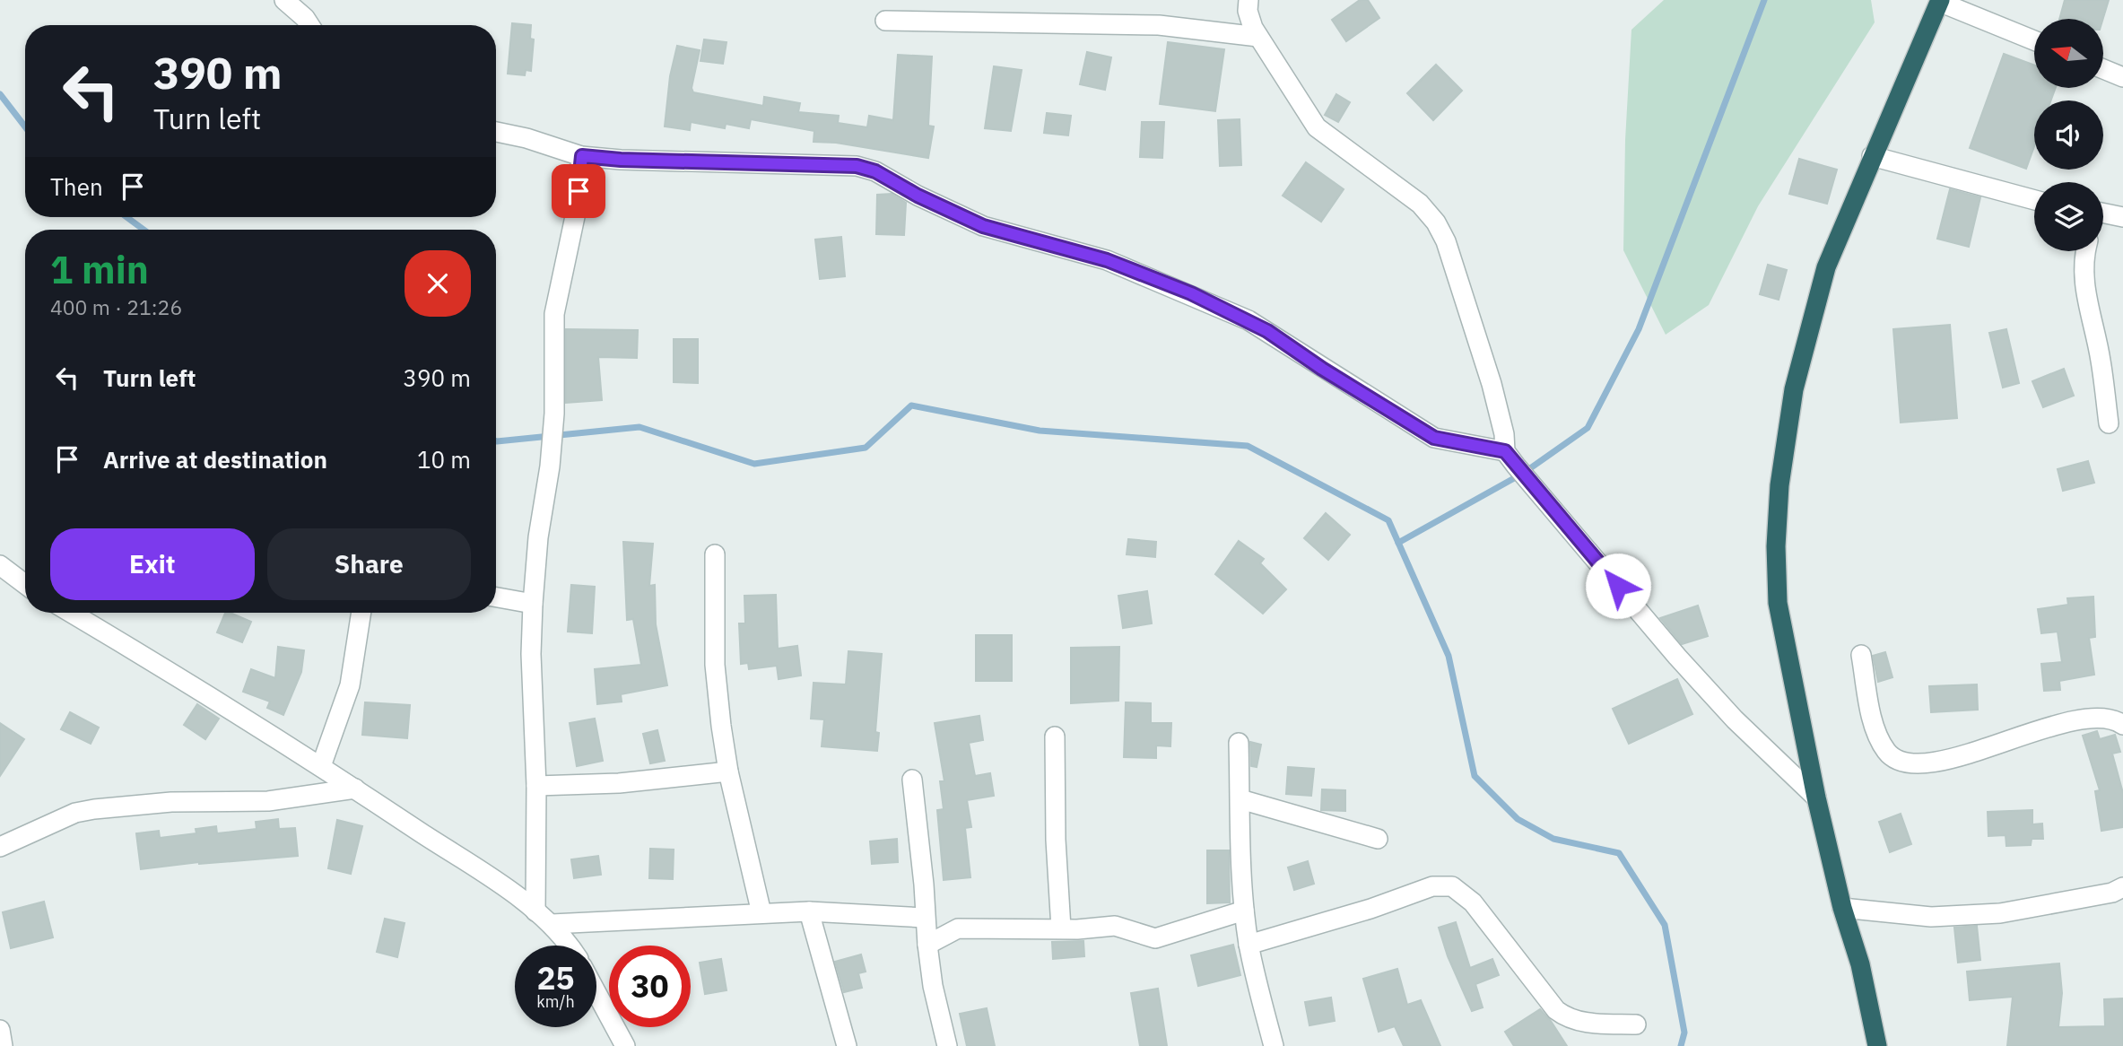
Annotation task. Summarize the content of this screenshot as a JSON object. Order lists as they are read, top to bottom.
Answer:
{
  "north": "left",
  "page": {
    "turn": ["390 m", "Turn left"],
    "then": "Then",
    "heading": ["1 min", "400 m · 21:26"],
    "list": [
      {
        "name": "Turn left",
        "value": "390 m"
      },
      {
        "name": "Arrive at destination",
        "value": "10 m"
      }
    ],
    "buttons": ["Exit", "Share"],
    "speed": "25 km/h",
    "limit": "30"
  }
}
